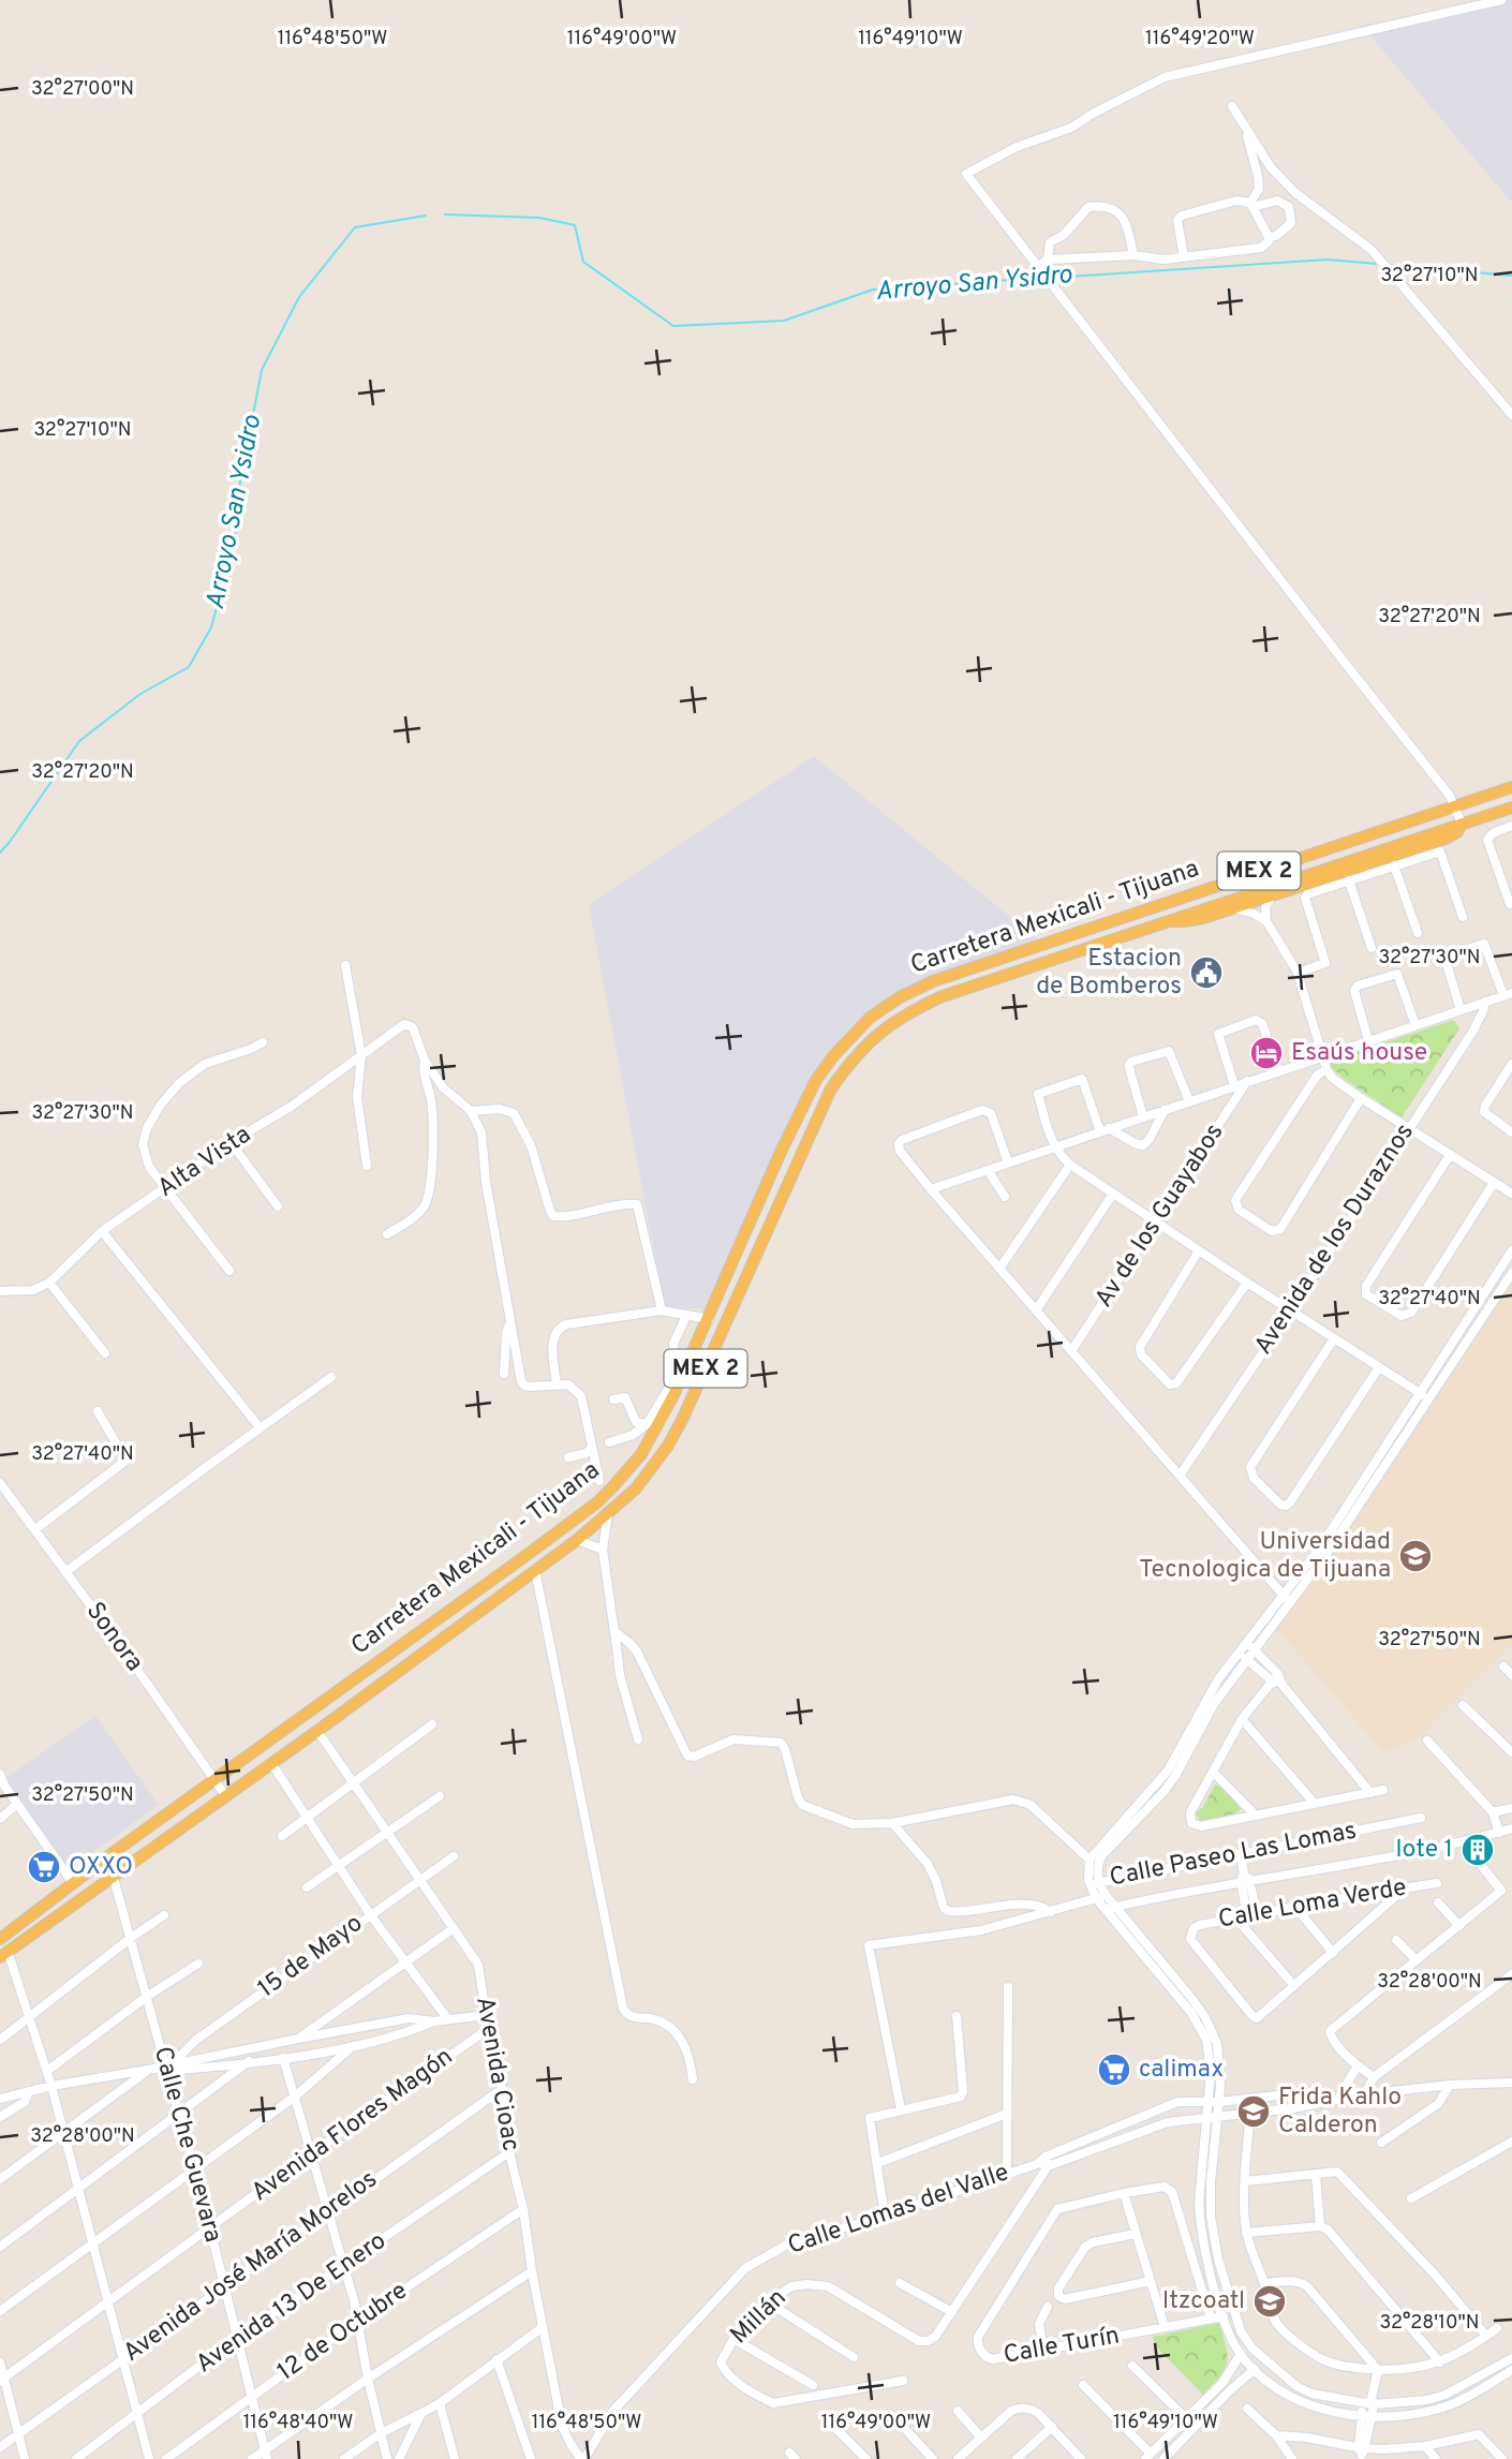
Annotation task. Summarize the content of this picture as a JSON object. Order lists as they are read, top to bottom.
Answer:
{
  "streets": {
    "main road": ["MEX 2", "Carretera Mexicali - Tijuana"],
    "street": [
      "Alta Vista",
      "Av de los Guayabos",
      "Avenida de los Duraznos",
      "Sonora",
      "Calle Paseo Las Lomas",
      "Calle Loma Verde",
      "15 de Mayo",
      "Avenida Cioac",
      "Avenida Flores Magón",
      "Calle Che Guevara",
      "Calle Lomas del Valle",
      "Avenida José María Morelos",
      "Avenida 13 De Enero",
      "Millán",
      "12 de Octubre",
      "Calle Turín"
    ]
  },
  "crossings": [
    ["Carretera Mexicali - Tijuana", "Sonora"],
    ["Carretera Mexicali - Tijuana", "Avenida Cioac"],
    ["Carretera Mexicali - Tijuana", "Calle Che Guevara"],
    ["15 de Mayo", "Avenida Cioac"],
    ["15 de Mayo", "Calle Che Guevara"],
    ["Avenida Cioac", "Avenida Flores Magón"],
    ["Avenida Cioac", "Calle Lomas del Valle"],
    ["Avenida Cioac", "Avenida José María Morelos"],
    ["Avenida Cioac", "Avenida 13 De Enero"],
    ["Avenida Cioac", "12 de Octubre"],
    ["Avenida Flores Magón", "Calle Che Guevara"],
    ["Calle Che Guevara", "Avenida José María Morelos"],
    ["Calle Che Guevara", "Avenida 13 De Enero"],
    ["Calle Che Guevara", "12 de Octubre"]
  ],
  "water": ["Arroyo San Ysidro"],
  "places": {
    "public building": ["Estacion de Bomberos"],
    "hotel": ["Esau´s house"],
    "school or university": ["Universidad Tecnologica de Tijuana", "Frida Kahlo Calderon", "Itzcoatl"],
    "building": ["lote 1"],
    "supermarket": ["OXXO", "calimax"]
  },
  "coordinates": [
    "116°48'50\"W",
    "116°49'00\"W",
    "116°49'10\"W",
    "116°49'20\"W",
    "32°27'00\"N",
    "32°27'10\"N",
    "32°27'20\"N",
    "32°27'30\"N",
    "32°27'40\"N",
    "32°27'50\"N",
    "32°28'00\"N",
    "32°28'10\"N",
    "116°48'40\"W"
  ]
}
